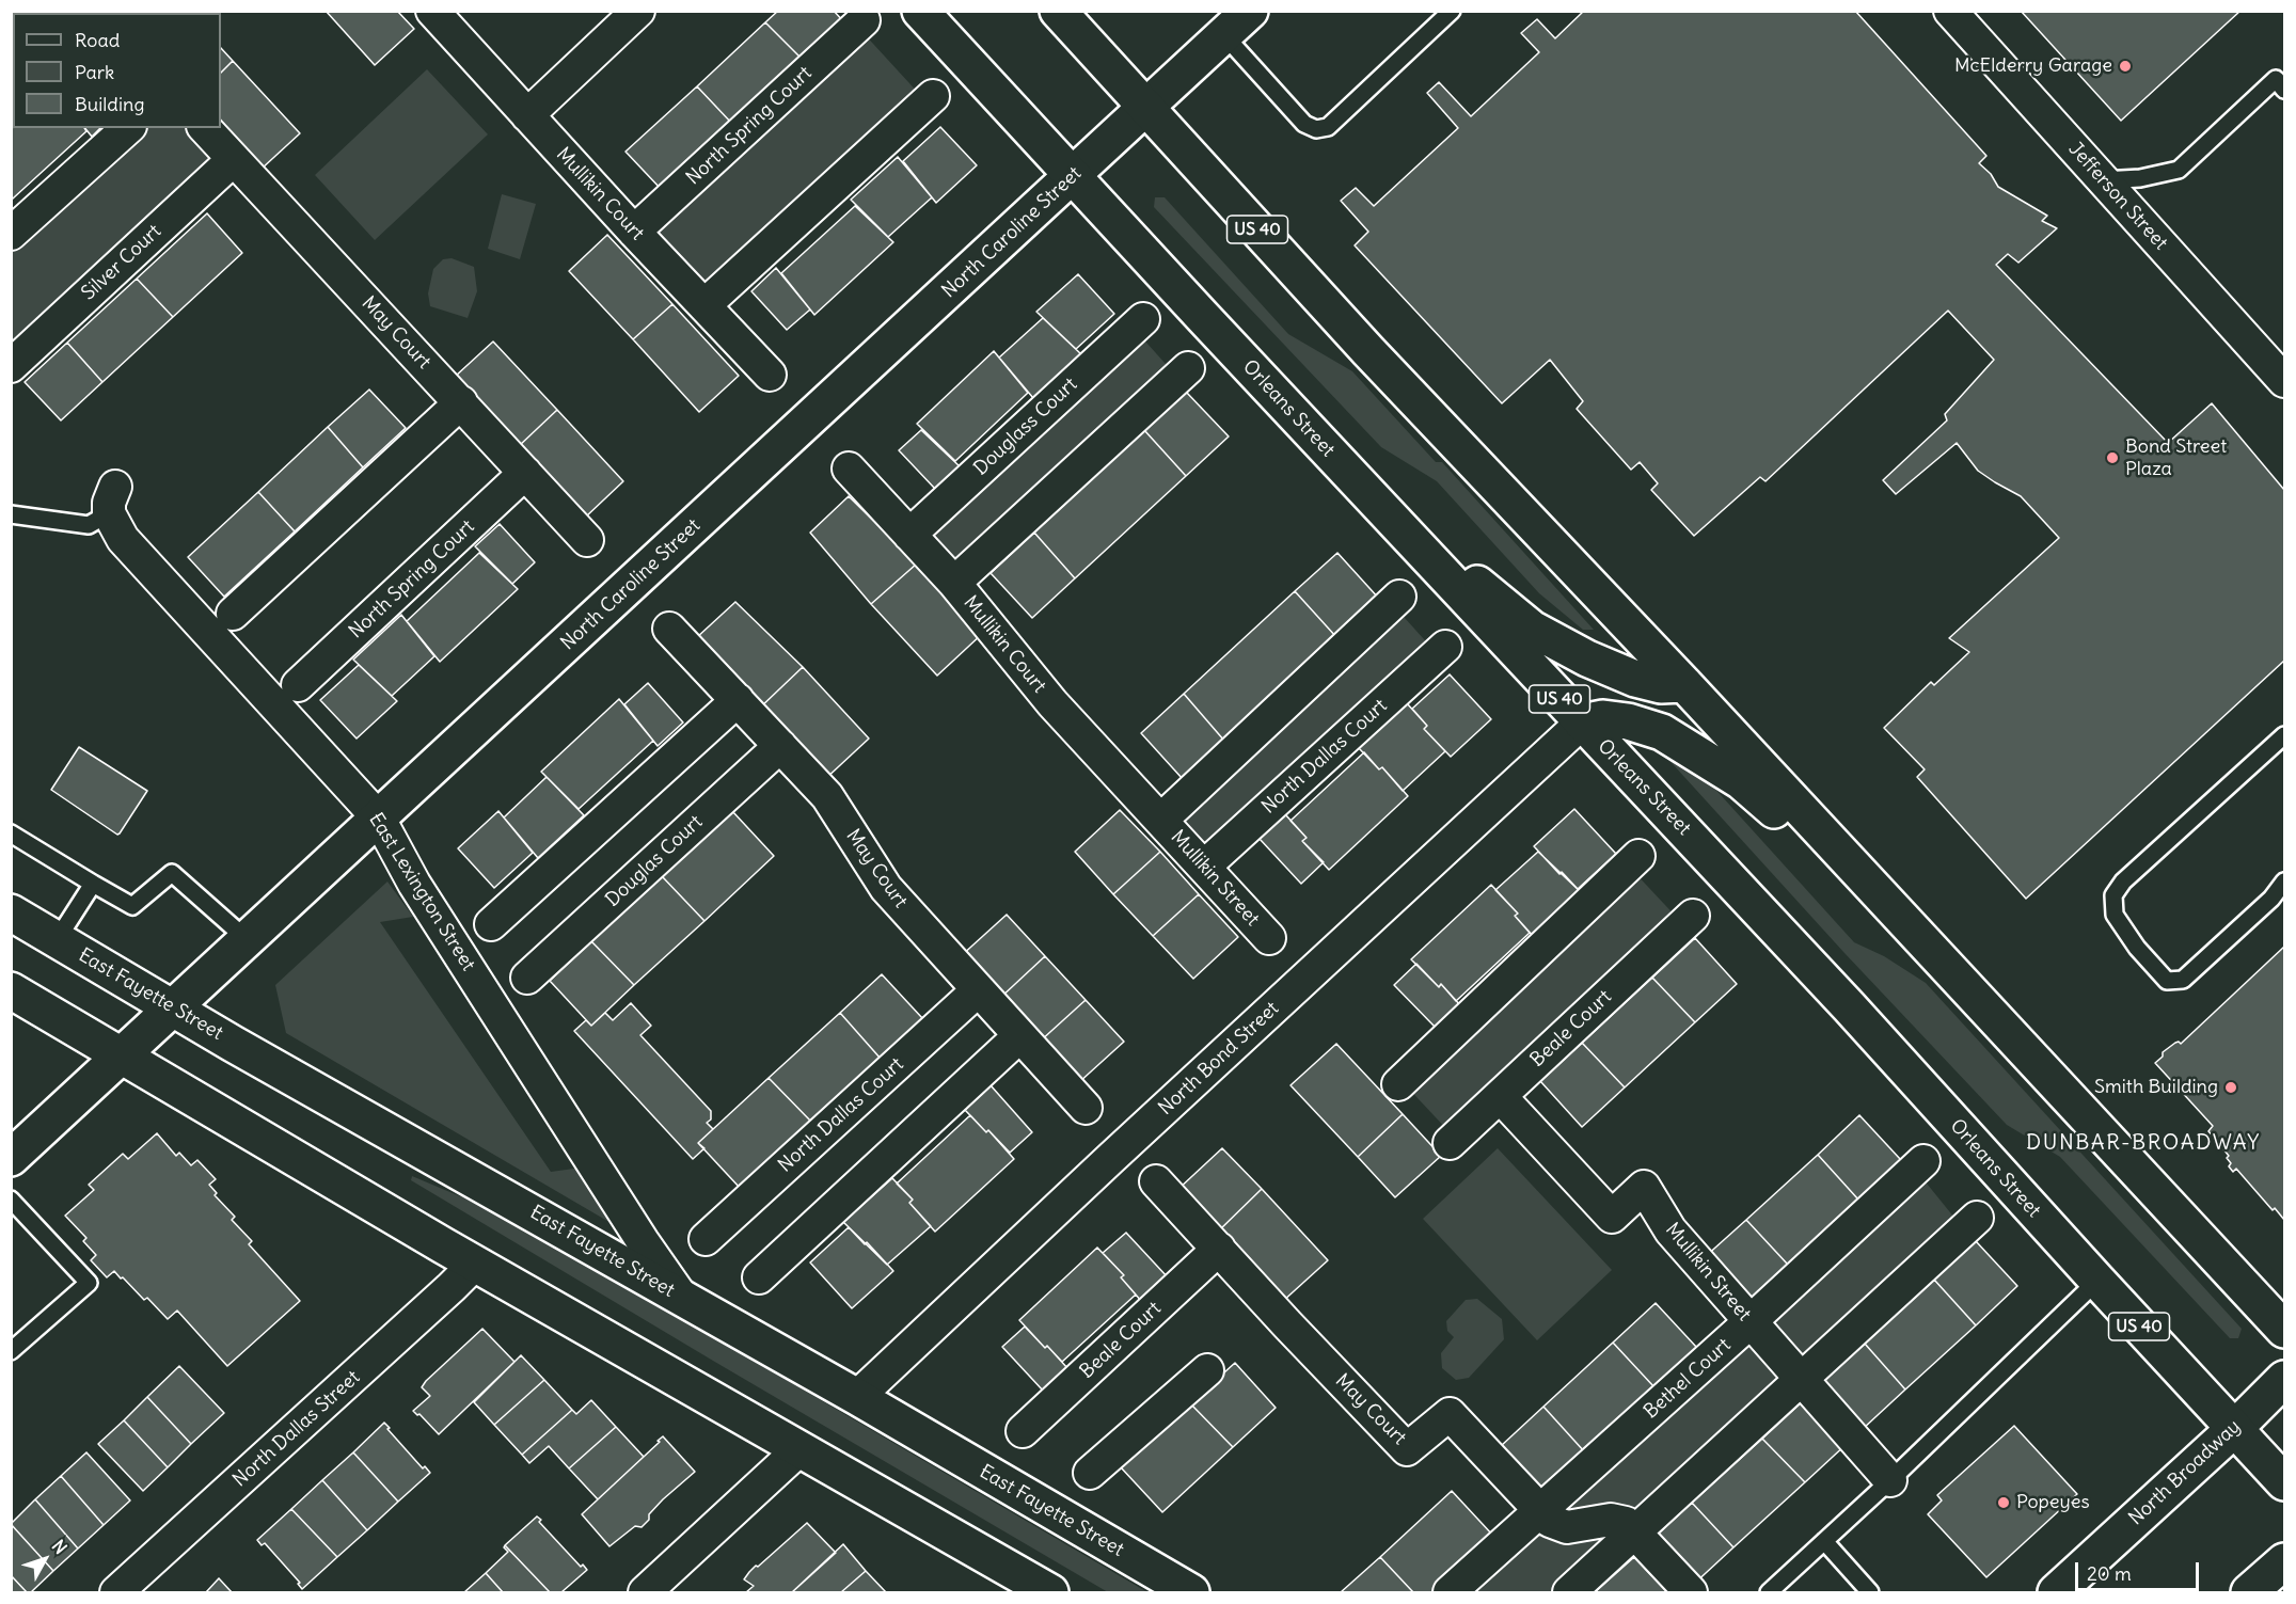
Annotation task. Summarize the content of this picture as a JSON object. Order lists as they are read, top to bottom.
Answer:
{
  "streets": {
    "main road": [
      "US 40",
      "North Caroline Street",
      "Orleans Street",
      "East Fayette Street",
      "North Broadway"
    ],
    "street": [
      "North Spring Court",
      "Mullikin Court",
      "Jefferson Street",
      "Silver Court",
      "May Court",
      "Douglass Court",
      "North Dallas Court",
      "Douglas Court",
      "Mullikin Street",
      "East Lexington Street",
      "Beale Court",
      "North Bond Street",
      "Bethel Court",
      "North Dallas Street"
    ]
  },
  "crossings": [
    ["North Spring Court", "Mullikin Court"],
    ["North Spring Court", "May Court"],
    ["Mullikin Court", "Douglass Court"],
    ["Mullikin Court", "Mullikin Street"],
    ["US 40", "North Caroline Street"],
    ["North Caroline Street", "Orleans Street"],
    ["North Caroline Street", "East Lexington Street"],
    ["North Caroline Street", "East Fayette Street"],
    ["Silver Court", "May Court"],
    ["May Court", "North Dallas Court"],
    ["May Court", "Douglas Court"],
    ["May Court", "Beale Court"],
    ["May Court", "Bethel Court"],
    ["Orleans Street", "North Bond Street"],
    ["Orleans Street", "North Broadway"],
    ["North Dallas Court", "Mullikin Street"],
    ["Mullikin Street", "Beale Court"],
    ["Mullikin Street", "Bethel Court"],
    ["East Lexington Street", "East Fayette Street"],
    ["East Fayette Street", "North Bond Street"]
  ],
  "districts": ["DUNBAR-BROADWAY"],
  "places": [
    "McElderry Garage",
    "Bond Street Plaza",
    "Smith Building",
    "Popeyes"
  ],
  "legend": ["Road", "Park", "Building"],
  "scale_bar": "20 m",
  "north": "top right"
}
